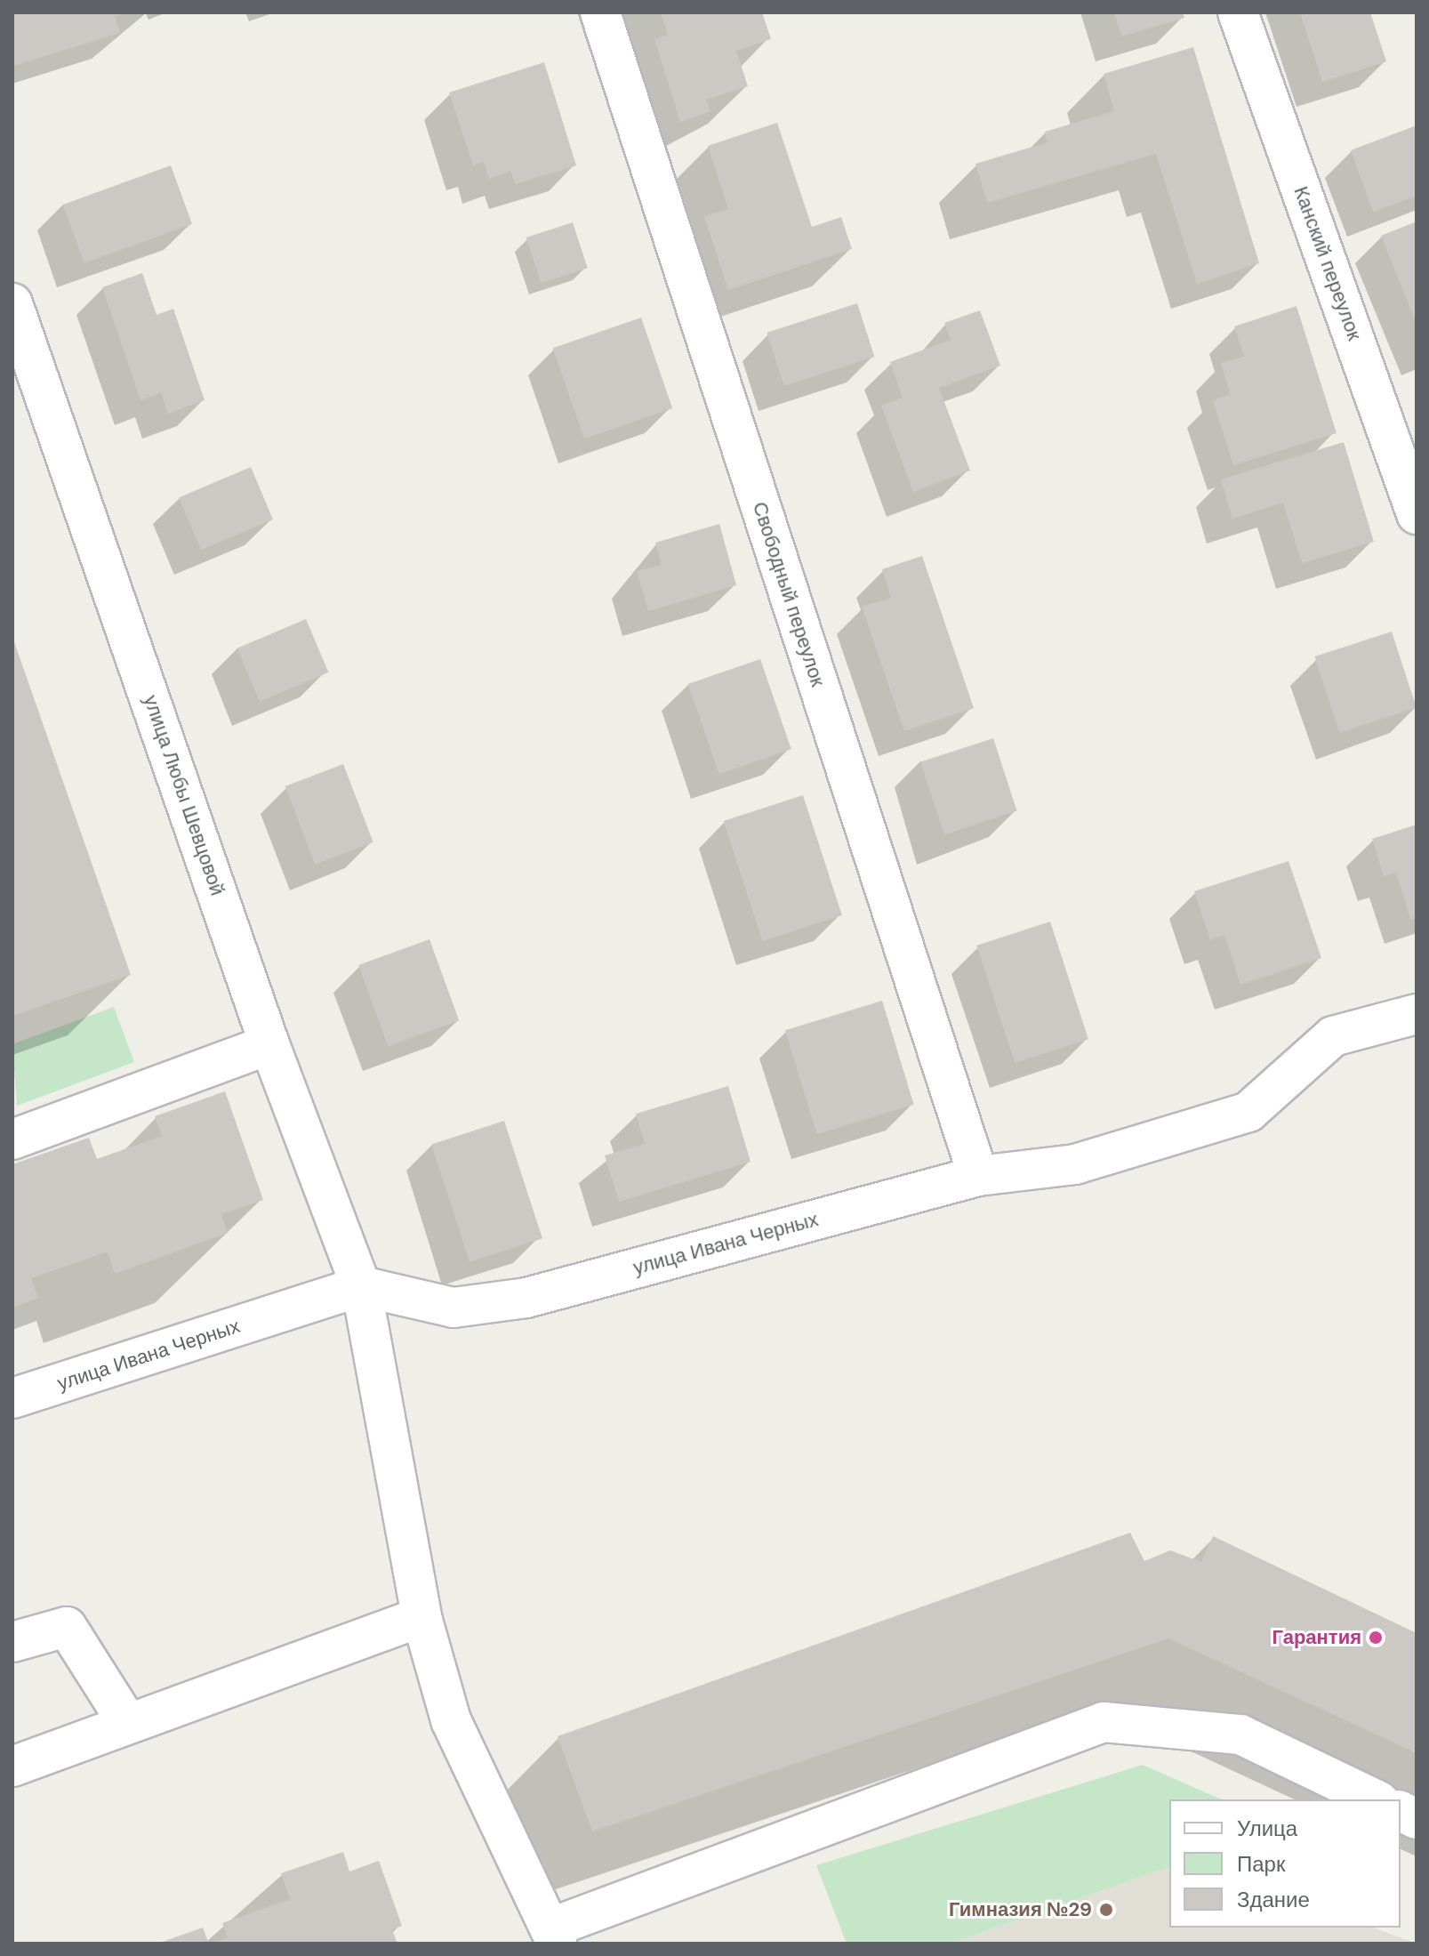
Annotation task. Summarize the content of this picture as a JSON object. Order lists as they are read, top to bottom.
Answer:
{
  "streets": {
    "street": [
      "Канский переулок",
      "Свободный переулок",
      "улица Любы Шевцовой",
      "улица Ивана Черных"
    ]
  },
  "crossings": [
    ["Свободный переулок", "улица Ивана Черных"],
    ["улица Любы Шевцовой", "улица Ивана Черных"]
  ],
  "places": ["Гарантия", "Гимназия №29"],
  "legend": ["Улица", "Парк", "Здание"]
}
